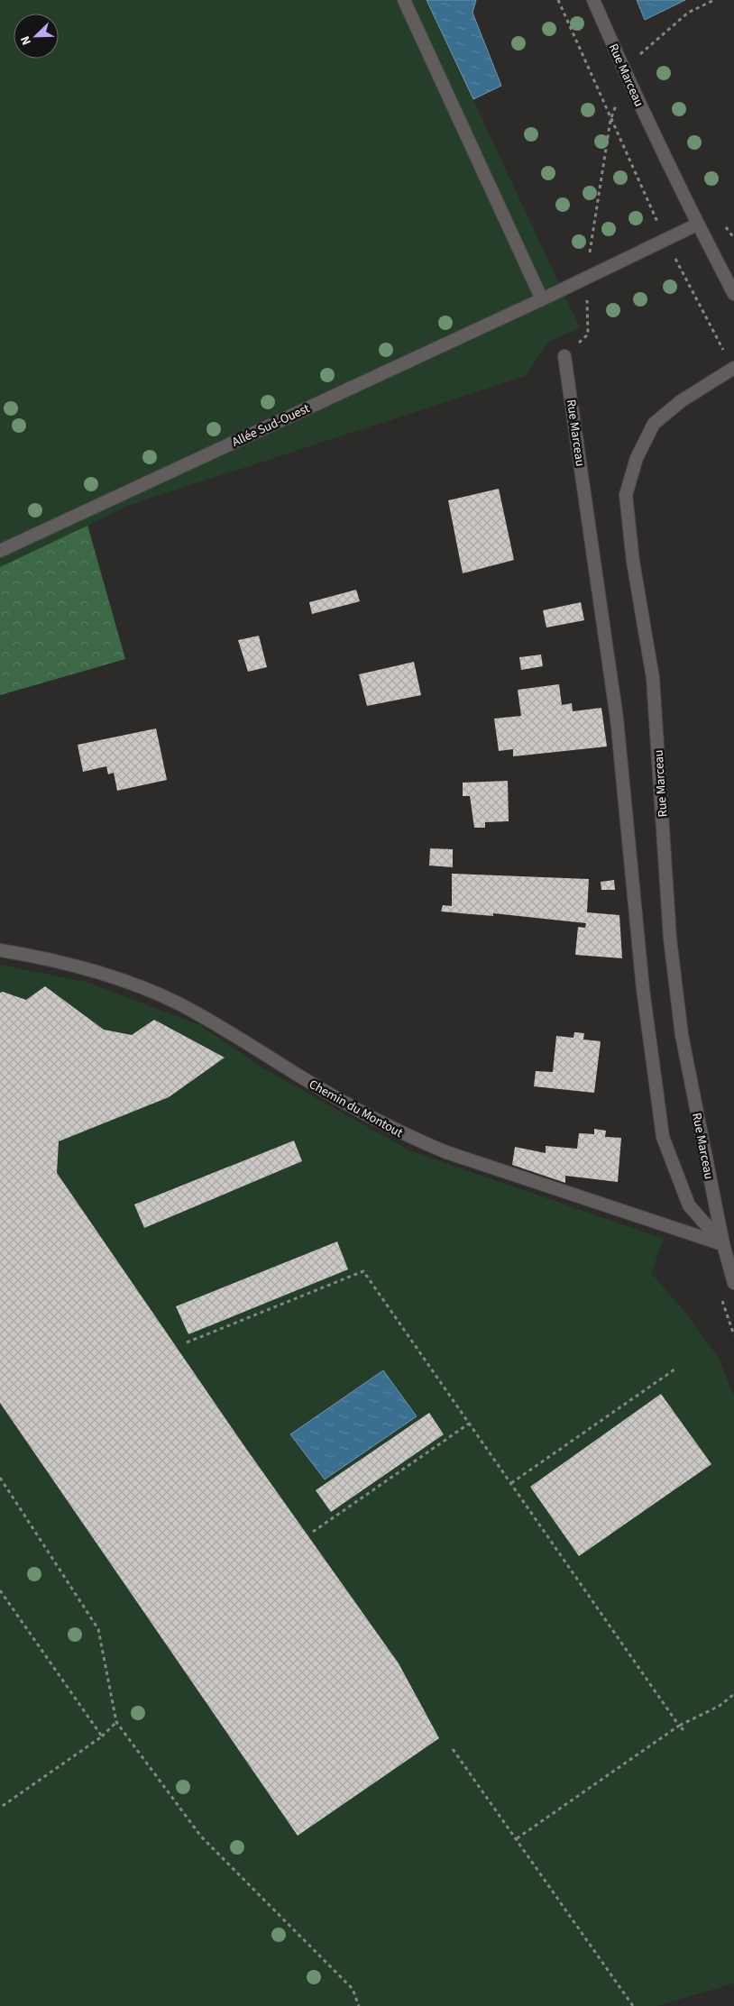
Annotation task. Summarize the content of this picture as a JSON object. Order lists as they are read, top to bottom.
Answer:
{
  "streets": {
    "street": ["Rue Marceau", "Allée Sud-Ouest", "Chemin du Montout"]
  },
  "crossings": [
    ["Rue Marceau", "Allée Sud-Ouest"],
    ["Rue Marceau", "Chemin du Montout"]
  ],
  "north": "bottom left"
}
